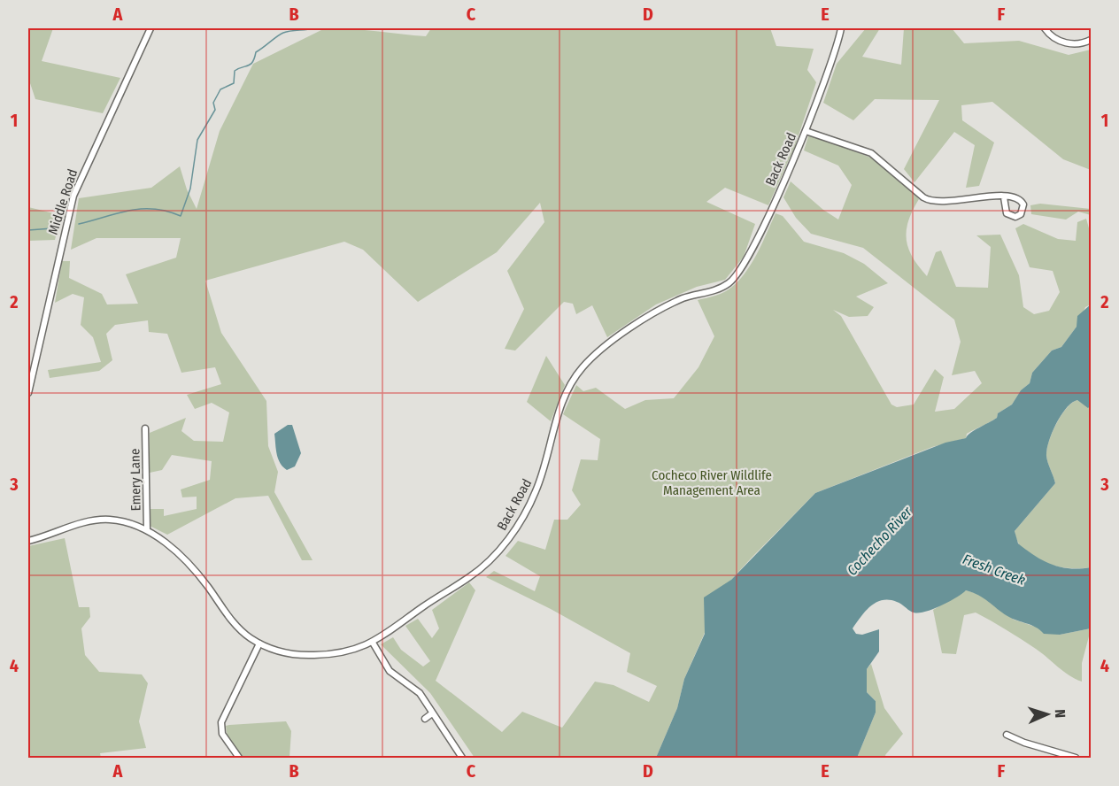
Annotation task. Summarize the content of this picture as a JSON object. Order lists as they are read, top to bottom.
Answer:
{
  "streets": {
    "street": ["Back Road", "Middle Road", "Emery Lane"]
  },
  "crossings": [
    ["Back Road", "Emery Lane"]
  ],
  "water": ["Cochecho River", "Fresh Creek"],
  "parks": ["Cocheco River Wildlife Management Area"],
  "north": "right",
  "grid": {
    "columns": [
      "A",
      "B",
      "C",
      "D",
      "E",
      "F"
    ],
    "rows": [
      "1",
      "2",
      "3",
      "4"
    ]
  }
}
